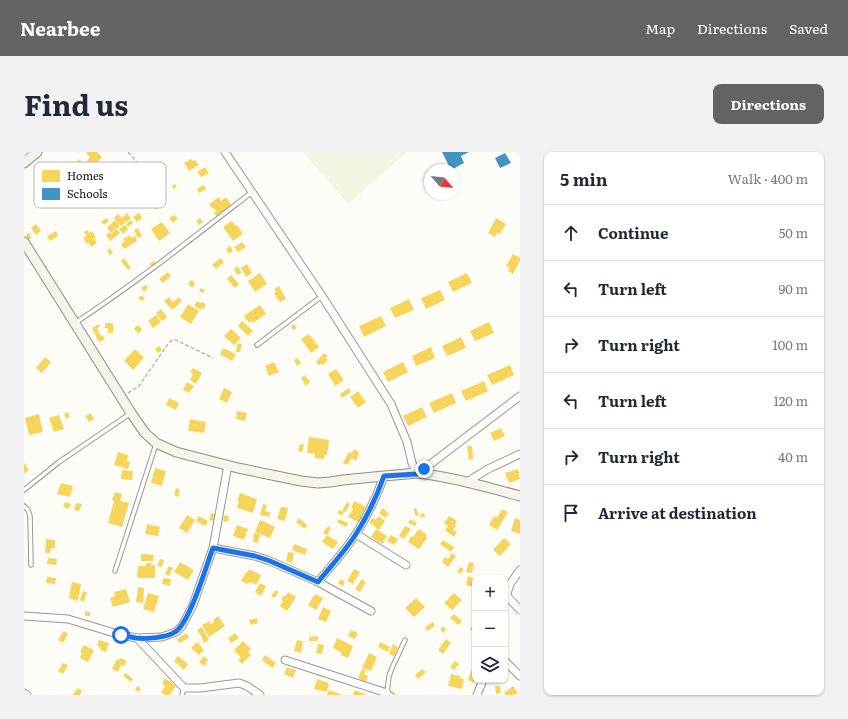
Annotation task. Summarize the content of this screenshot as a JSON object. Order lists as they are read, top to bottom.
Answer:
{
  "legend": ["Homes", "Schools"],
  "north": "bottom right",
  "page": {
    "header": "Nearbee",
    "nav": ["Map", "Directions", "Saved"],
    "title": "Find us",
    "buttons": "Directions",
    "heading": ["5 min", "Walk · 400 m"],
    "list": [
      ["Continue", "50 m"],
      ["Turn left", "90 m"],
      ["Turn right", "100 m"],
      ["Turn left", "120 m"],
      ["Turn right", "40 m"],
      "Arrive at destination"
    ],
    "map_buttons": ["+", "−"]
  }
}
